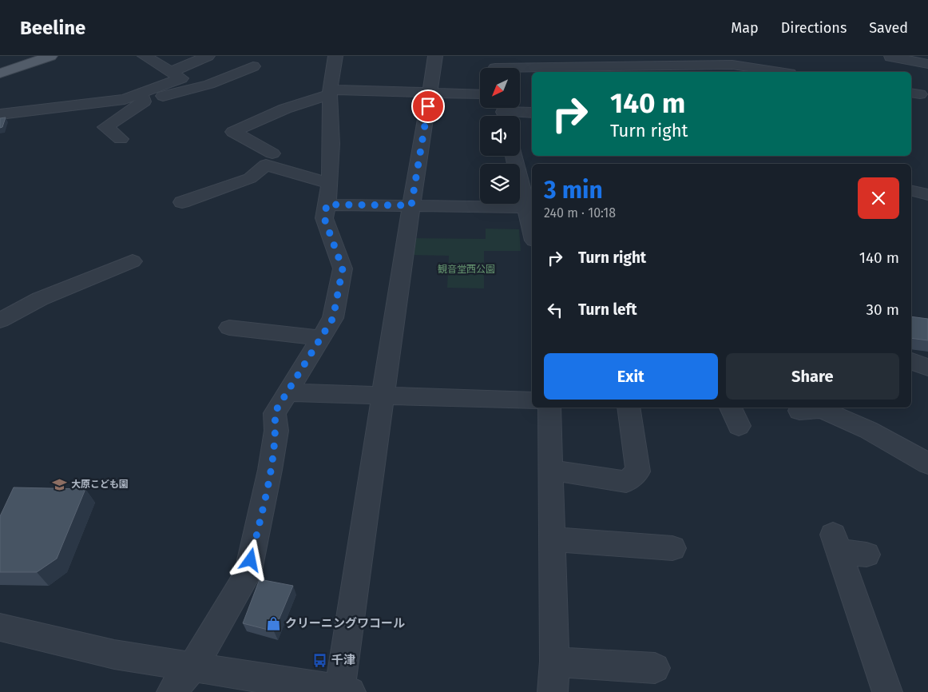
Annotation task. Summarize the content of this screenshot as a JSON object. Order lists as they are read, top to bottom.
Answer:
{
  "parks": ["観音堂西公園"],
  "places": {
    "school or university": ["大原こども園"],
    "shop": ["クリーニングワコール"],
    "bus stop": ["千津"]
  },
  "north": "bottom left",
  "page": {
    "header": "Beeline",
    "nav": ["Map", "Directions", "Saved"],
    "turn": ["140 m", "Turn right"],
    "heading": ["3 min", "240 m · 10:18"],
    "list": [
      {
        "name": "Turn right",
        "value": "140 m"
      },
      {
        "name": "Turn left",
        "value": "30 m"
      }
    ],
    "buttons": ["Exit", "Share"]
  }
}
